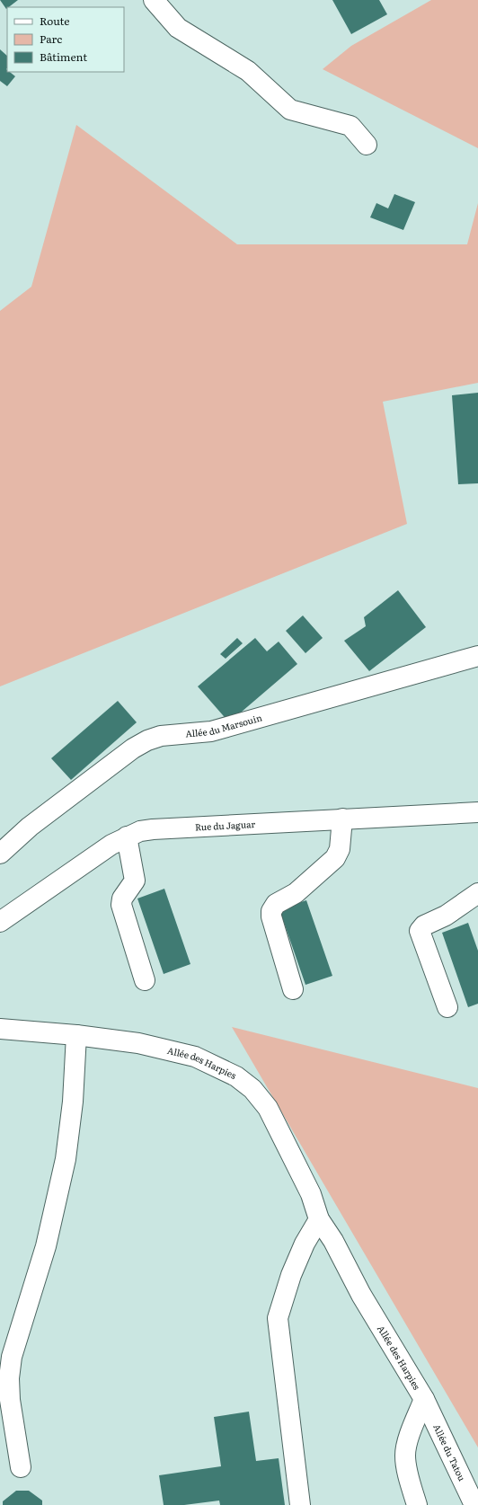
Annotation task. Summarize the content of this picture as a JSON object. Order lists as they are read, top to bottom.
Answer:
{
  "streets": {
    "street": [
      "Allée du Marsouin",
      "Rue du Jaguar",
      "Allée des Harpies",
      "Allée du Tatou"
    ]
  },
  "crossings": [
    ["Allée des Harpies", "Allée du Tatou"]
  ],
  "legend": ["Route", "Parc", "Bâtiment"]
}
